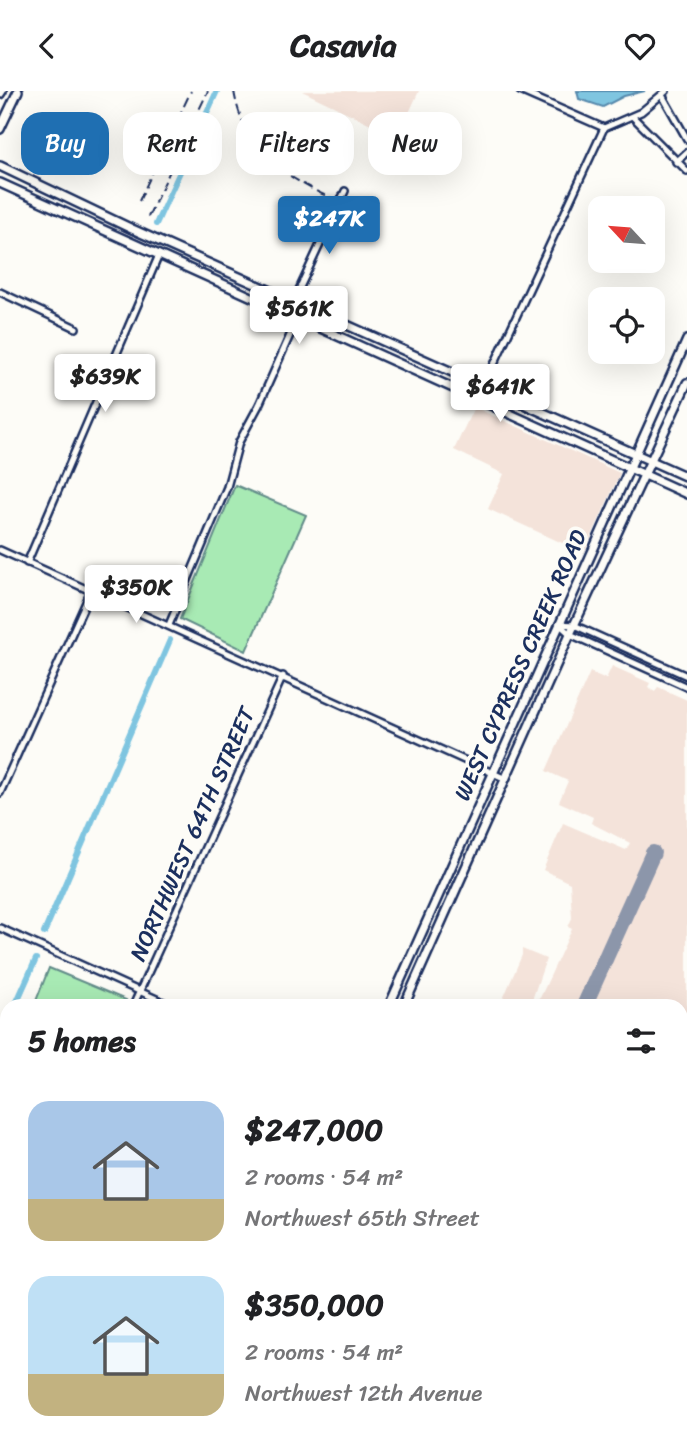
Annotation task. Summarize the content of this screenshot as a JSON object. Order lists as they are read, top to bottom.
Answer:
{
  "streets": {
    "main road": ["WEST CYPRESS CREEK ROAD"],
    "street": ["NORTHWEST 64TH STREET"]
  },
  "north": "top left",
  "page": {
    "header": "Casavia",
    "chip": [
      "Buy",
      "Rent",
      "Filters",
      "New"
    ],
    "price": [
      "$247K",
      "$561K",
      "$639K",
      "$641K",
      "$350K"
    ],
    "heading": "5 homes",
    "list": [
      {
        "name": "$247,000",
        "note": "2 rooms · 54 m² · Northwest 65th Street"
      },
      {
        "name": "$350,000",
        "note": "2 rooms · 54 m² · Northwest 12th Avenue"
      }
    ]
  }
}
